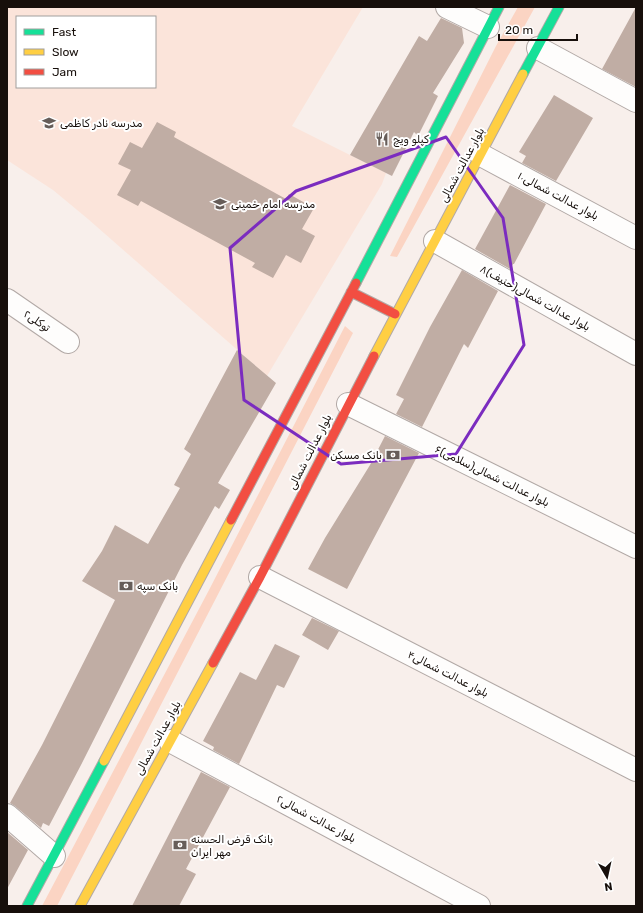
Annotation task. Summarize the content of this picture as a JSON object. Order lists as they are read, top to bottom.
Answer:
{
  "streets": {
    "main road": ["بلوار عدالت شمالی"],
    "street": [
      "بلوار عدالت شمالی۱۰",
      "۸بلوار عدالت شمالی(حنیف)",
      "توکلی۲",
      "۶بلوار عدالت شمالی(سلامی)",
      "بلوار عدالت شمالی۴",
      "بلوار عدالت شمالی۲"
    ]
  },
  "crossings": [
    ["بلوار عدالت شمالی", "بلوار عدالت شمالی۱۰"],
    ["بلوار عدالت شمالی", "۸بلوار عدالت شمالی(حنیف)"],
    ["بلوار عدالت شمالی", "۶بلوار عدالت شمالی(سلامی)"],
    ["بلوار عدالت شمالی", "بلوار عدالت شمالی۴"],
    ["بلوار عدالت شمالی", "بلوار عدالت شمالی۲"]
  ],
  "places": {
    "school or university": ["مدرسه نادر کاظمی", "مدرسه امام خمینی"],
    "restaurant": ["کپلو ویچ"],
    "bank": ["بانک مسکن", "بانک سپه", "بانک قرض الحسنه مهر ایران"]
  },
  "legend": ["Fast", "Slow", "Jam"],
  "scale_bar": "20 m",
  "north": "bottom"
}
